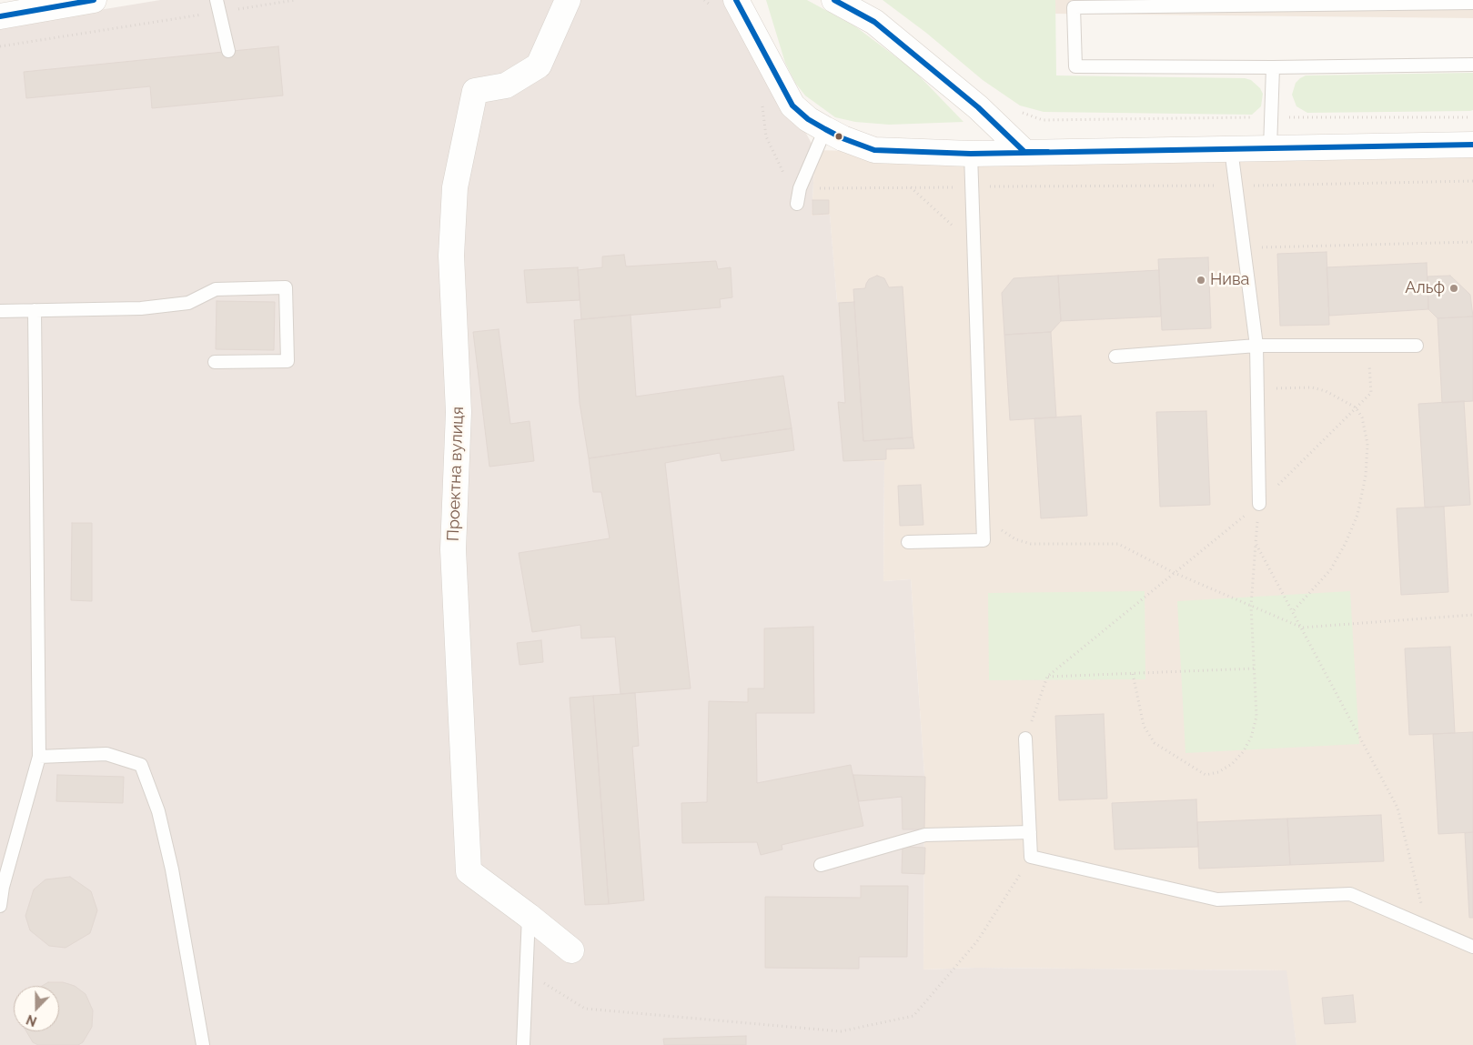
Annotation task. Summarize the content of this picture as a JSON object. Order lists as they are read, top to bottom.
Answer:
{
  "streets": {
    "street": ["Проектна вулиця"]
  },
  "places": ["Нива", "Альф"],
  "north": "bottom"
}
